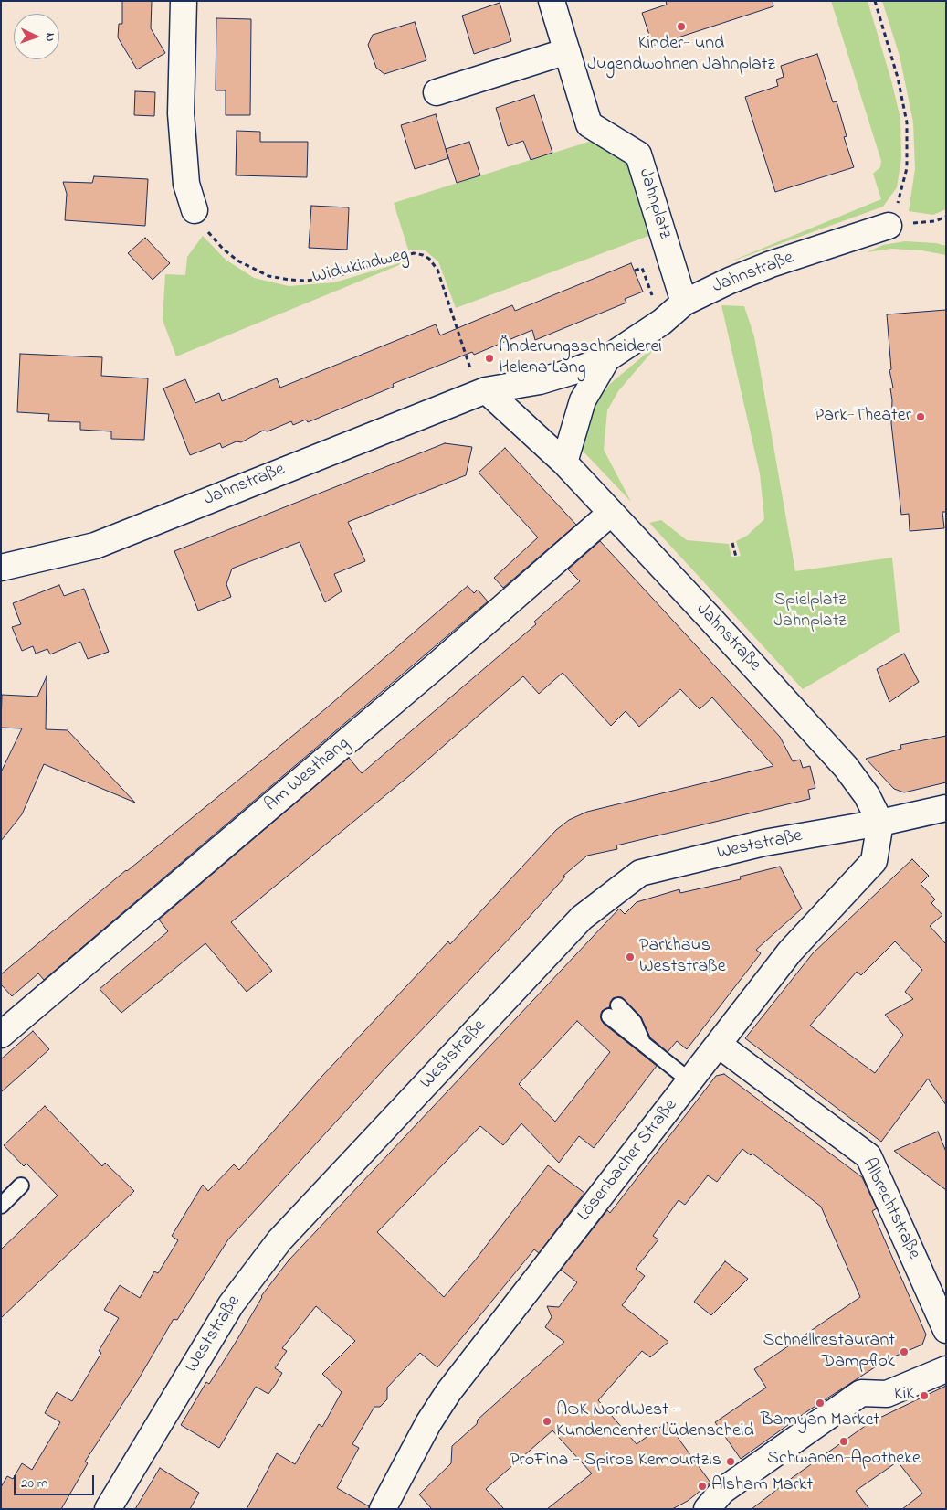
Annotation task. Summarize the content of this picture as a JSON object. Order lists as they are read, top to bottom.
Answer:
{
  "streets": {
    "street": [
      "Jahnplatz",
      "Jahnstraße",
      "Am Westhang",
      "Weststraße",
      "Lösenbacher Straße",
      "Albrechtstraße"
    ],
    "path": ["Widukindweg"]
  },
  "crossings": [
    ["Jahnplatz", "Jahnstraße"],
    ["Widukindweg", "Jahnstraße"],
    ["Jahnstraße", "Am Westhang"],
    ["Jahnstraße", "Weststraße"],
    ["Jahnstraße", "Lösenbacher Straße"],
    ["Weststraße", "Lösenbacher Straße"],
    ["Lösenbacher Straße", "Albrechtstraße"]
  ],
  "parks": ["Spielplatz Jahnplatz"],
  "places": [
    "Kinder- und Jugendwohnen Jahnplatz",
    "Änderungsschneiderei Helena Lang",
    "Park-Theater",
    "Parkhaus Weststraße",
    "Schnellrestaurant Dampflok",
    "KiK",
    "Bamyan Market",
    "AOK NordWest - Kundencenter Lüdenscheid",
    "Schwanen-Apotheke",
    "ProFina - Spiros Kemourtzis",
    "Alsham Markt"
  ],
  "scale_bar": "20 m",
  "north": "right"
}
